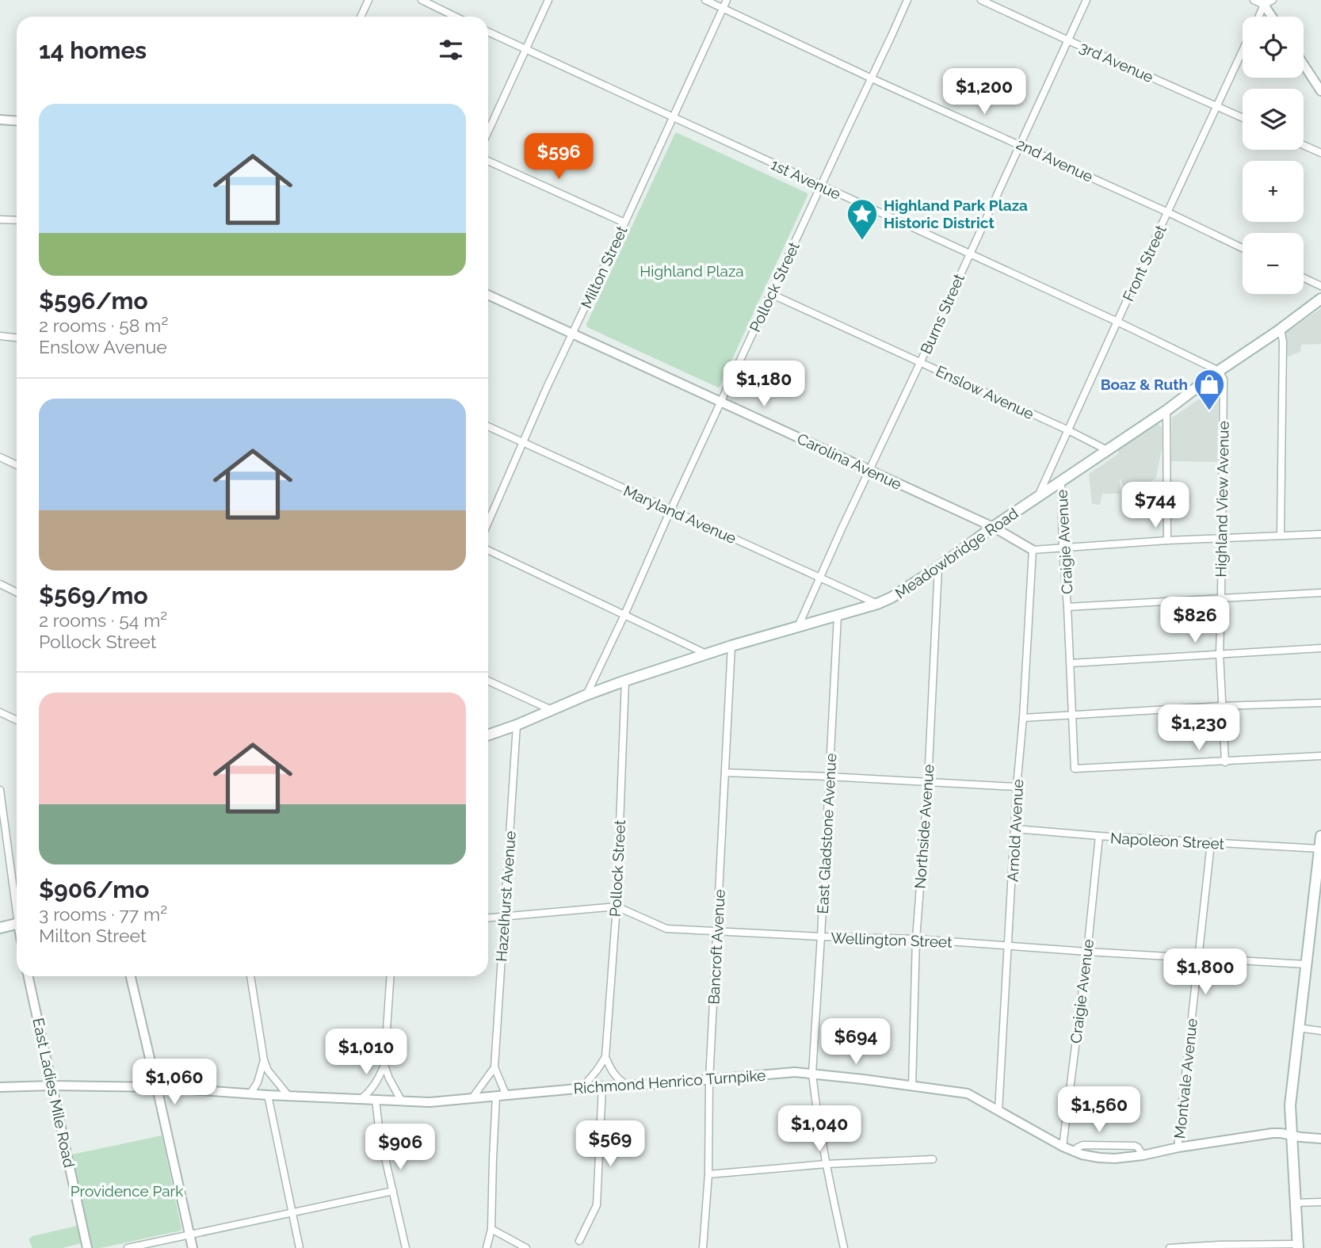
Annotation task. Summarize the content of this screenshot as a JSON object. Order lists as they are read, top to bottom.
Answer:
{
  "streets": {
    "main road": ["Meadowbridge Road"],
    "street": [
      "3rd Avenue",
      "2nd Avenue",
      "1st Avenue",
      "Front Street",
      "Milton Street",
      "Pollock Street",
      "Burns Street",
      "Enslow Avenue",
      "Carolina Avenue",
      "Highland View Avenue",
      "Maryland Avenue",
      "Craigie Avenue",
      "Northside Avenue",
      "Arnold Avenue",
      "East Gladstone Avenue",
      "Napoleon Street",
      "Hazelhurst Avenue",
      "Wellington Street",
      "Bancroft Avenue",
      "Montvale Avenue",
      "Richmond Henrico Turnpike",
      "East Ladies Mile Road"
    ]
  },
  "crossings": [
    ["3rd Avenue", "Front Street"],
    ["3rd Avenue", "Burns Street"],
    ["2nd Avenue", "Front Street"],
    ["2nd Avenue", "Milton Street"],
    ["2nd Avenue", "Pollock Street"],
    ["2nd Avenue", "Burns Street"],
    ["1st Avenue", "Front Street"],
    ["1st Avenue", "Milton Street"],
    ["1st Avenue", "Pollock Street"],
    ["1st Avenue", "Burns Street"],
    ["1st Avenue", "Highland View Avenue"],
    ["1st Avenue", "Meadowbridge Road"],
    ["Front Street", "Enslow Avenue"],
    ["Front Street", "Meadowbridge Road"],
    ["Milton Street", "Carolina Avenue"],
    ["Milton Street", "Maryland Avenue"],
    ["Pollock Street", "Enslow Avenue"],
    ["Pollock Street", "Carolina Avenue"],
    ["Pollock Street", "Maryland Avenue"],
    ["Pollock Street", "Meadowbridge Road"],
    ["Pollock Street", "Wellington Street"],
    ["Burns Street", "Enslow Avenue"],
    ["Burns Street", "Carolina Avenue"],
    ["Burns Street", "Maryland Avenue"],
    ["Burns Street", "Meadowbridge Road"],
    ["Enslow Avenue", "Meadowbridge Road"],
    ["Carolina Avenue", "Meadowbridge Road"],
    ["Carolina Avenue", "Arnold Avenue"],
    ["Highland View Avenue", "Craigie Avenue"],
    ["Highland View Avenue", "Meadowbridge Road"],
    ["Maryland Avenue", "Meadowbridge Road"],
    ["Craigie Avenue", "Meadowbridge Road"],
    ["Craigie Avenue", "Napoleon Street"],
    ["Craigie Avenue", "Wellington Street"],
    ["Craigie Avenue", "Richmond Henrico Turnpike"],
    ["Meadowbridge Road", "Northside Avenue"],
    ["Meadowbridge Road", "East Gladstone Avenue"],
    ["Meadowbridge Road", "Hazelhurst Avenue"],
    ["Meadowbridge Road", "Bancroft Avenue"],
    ["Northside Avenue", "Wellington Street"],
    ["Northside Avenue", "Richmond Henrico Turnpike"],
    ["Arnold Avenue", "Napoleon Street"],
    ["Arnold Avenue", "Wellington Street"],
    ["Arnold Avenue", "Richmond Henrico Turnpike"],
    ["East Gladstone Avenue", "Wellington Street"],
    ["East Gladstone Avenue", "Richmond Henrico Turnpike"],
    ["Napoleon Street", "Montvale Avenue"],
    ["Hazelhurst Avenue", "Wellington Street"],
    ["Hazelhurst Avenue", "Richmond Henrico Turnpike"],
    ["Wellington Street", "Bancroft Avenue"],
    ["Wellington Street", "Montvale Avenue"],
    ["Bancroft Avenue", "Richmond Henrico Turnpike"],
    ["Montvale Avenue", "Richmond Henrico Turnpike"],
    ["Richmond Henrico Turnpike", "East Ladies Mile Road"]
  ],
  "parks": ["Highland Plaza", "Providence Park"],
  "places": {
    "place": ["Highland Park Plaza Historic District"],
    "shop": ["Boaz & Ruth"]
  },
  "page": {
    "map_buttons": ["+", "−"],
    "heading": "14 homes",
    "price": [
      "$1,200",
      "$596",
      "$1,180",
      "$744",
      "$826",
      "$1,230",
      "$1,800",
      "$694",
      "$1,010",
      "$1,060",
      "$1,560",
      "$1,040",
      "$569",
      "$906"
    ],
    "list": [
      {
        "name": "$596/mo",
        "note": "2 rooms · 58 m² · Enslow Avenue"
      },
      {
        "name": "$569/mo",
        "note": "2 rooms · 54 m² · Pollock Street"
      },
      {
        "name": "$906/mo",
        "note": "3 rooms · 77 m² · Milton Street"
      }
    ]
  }
}
